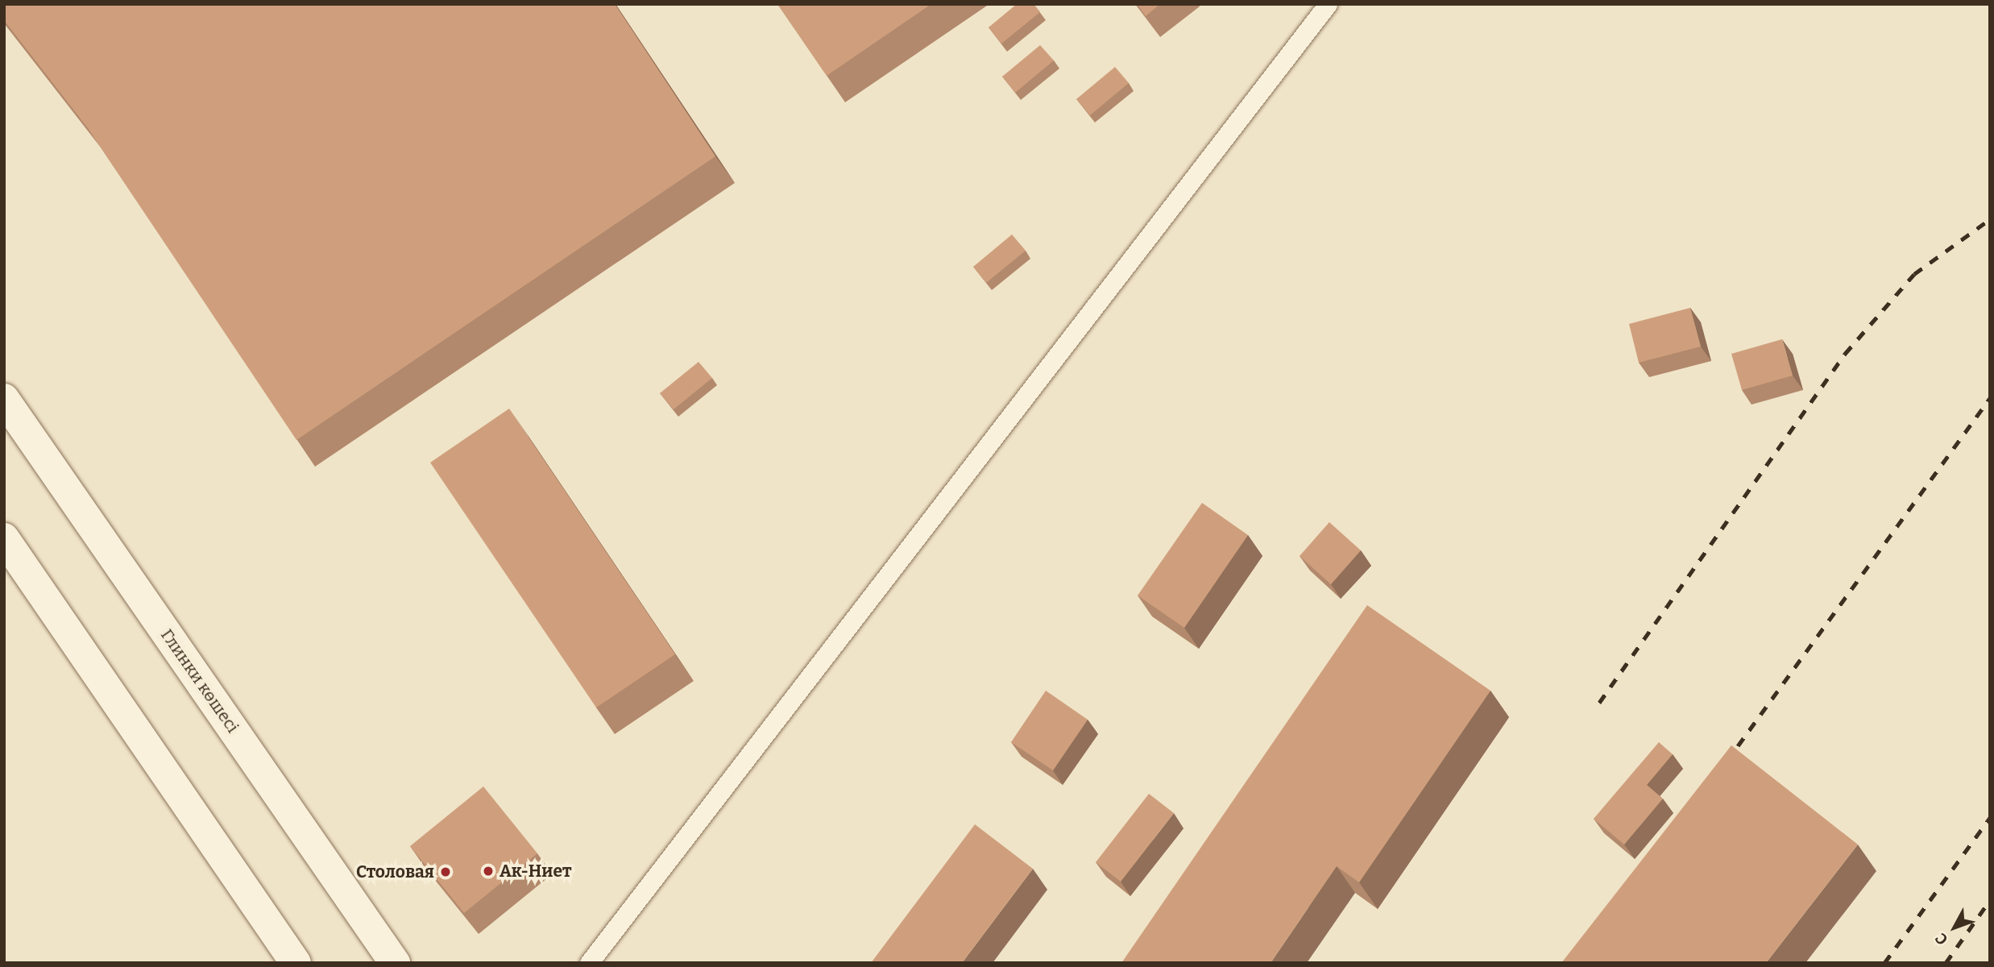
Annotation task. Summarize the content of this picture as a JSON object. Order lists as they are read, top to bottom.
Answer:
{
  "streets": {
    "main road": ["Глинки көшесі"]
  },
  "places": ["Ак-Ниет", "Столовая"],
  "north": "bottom left"
}
